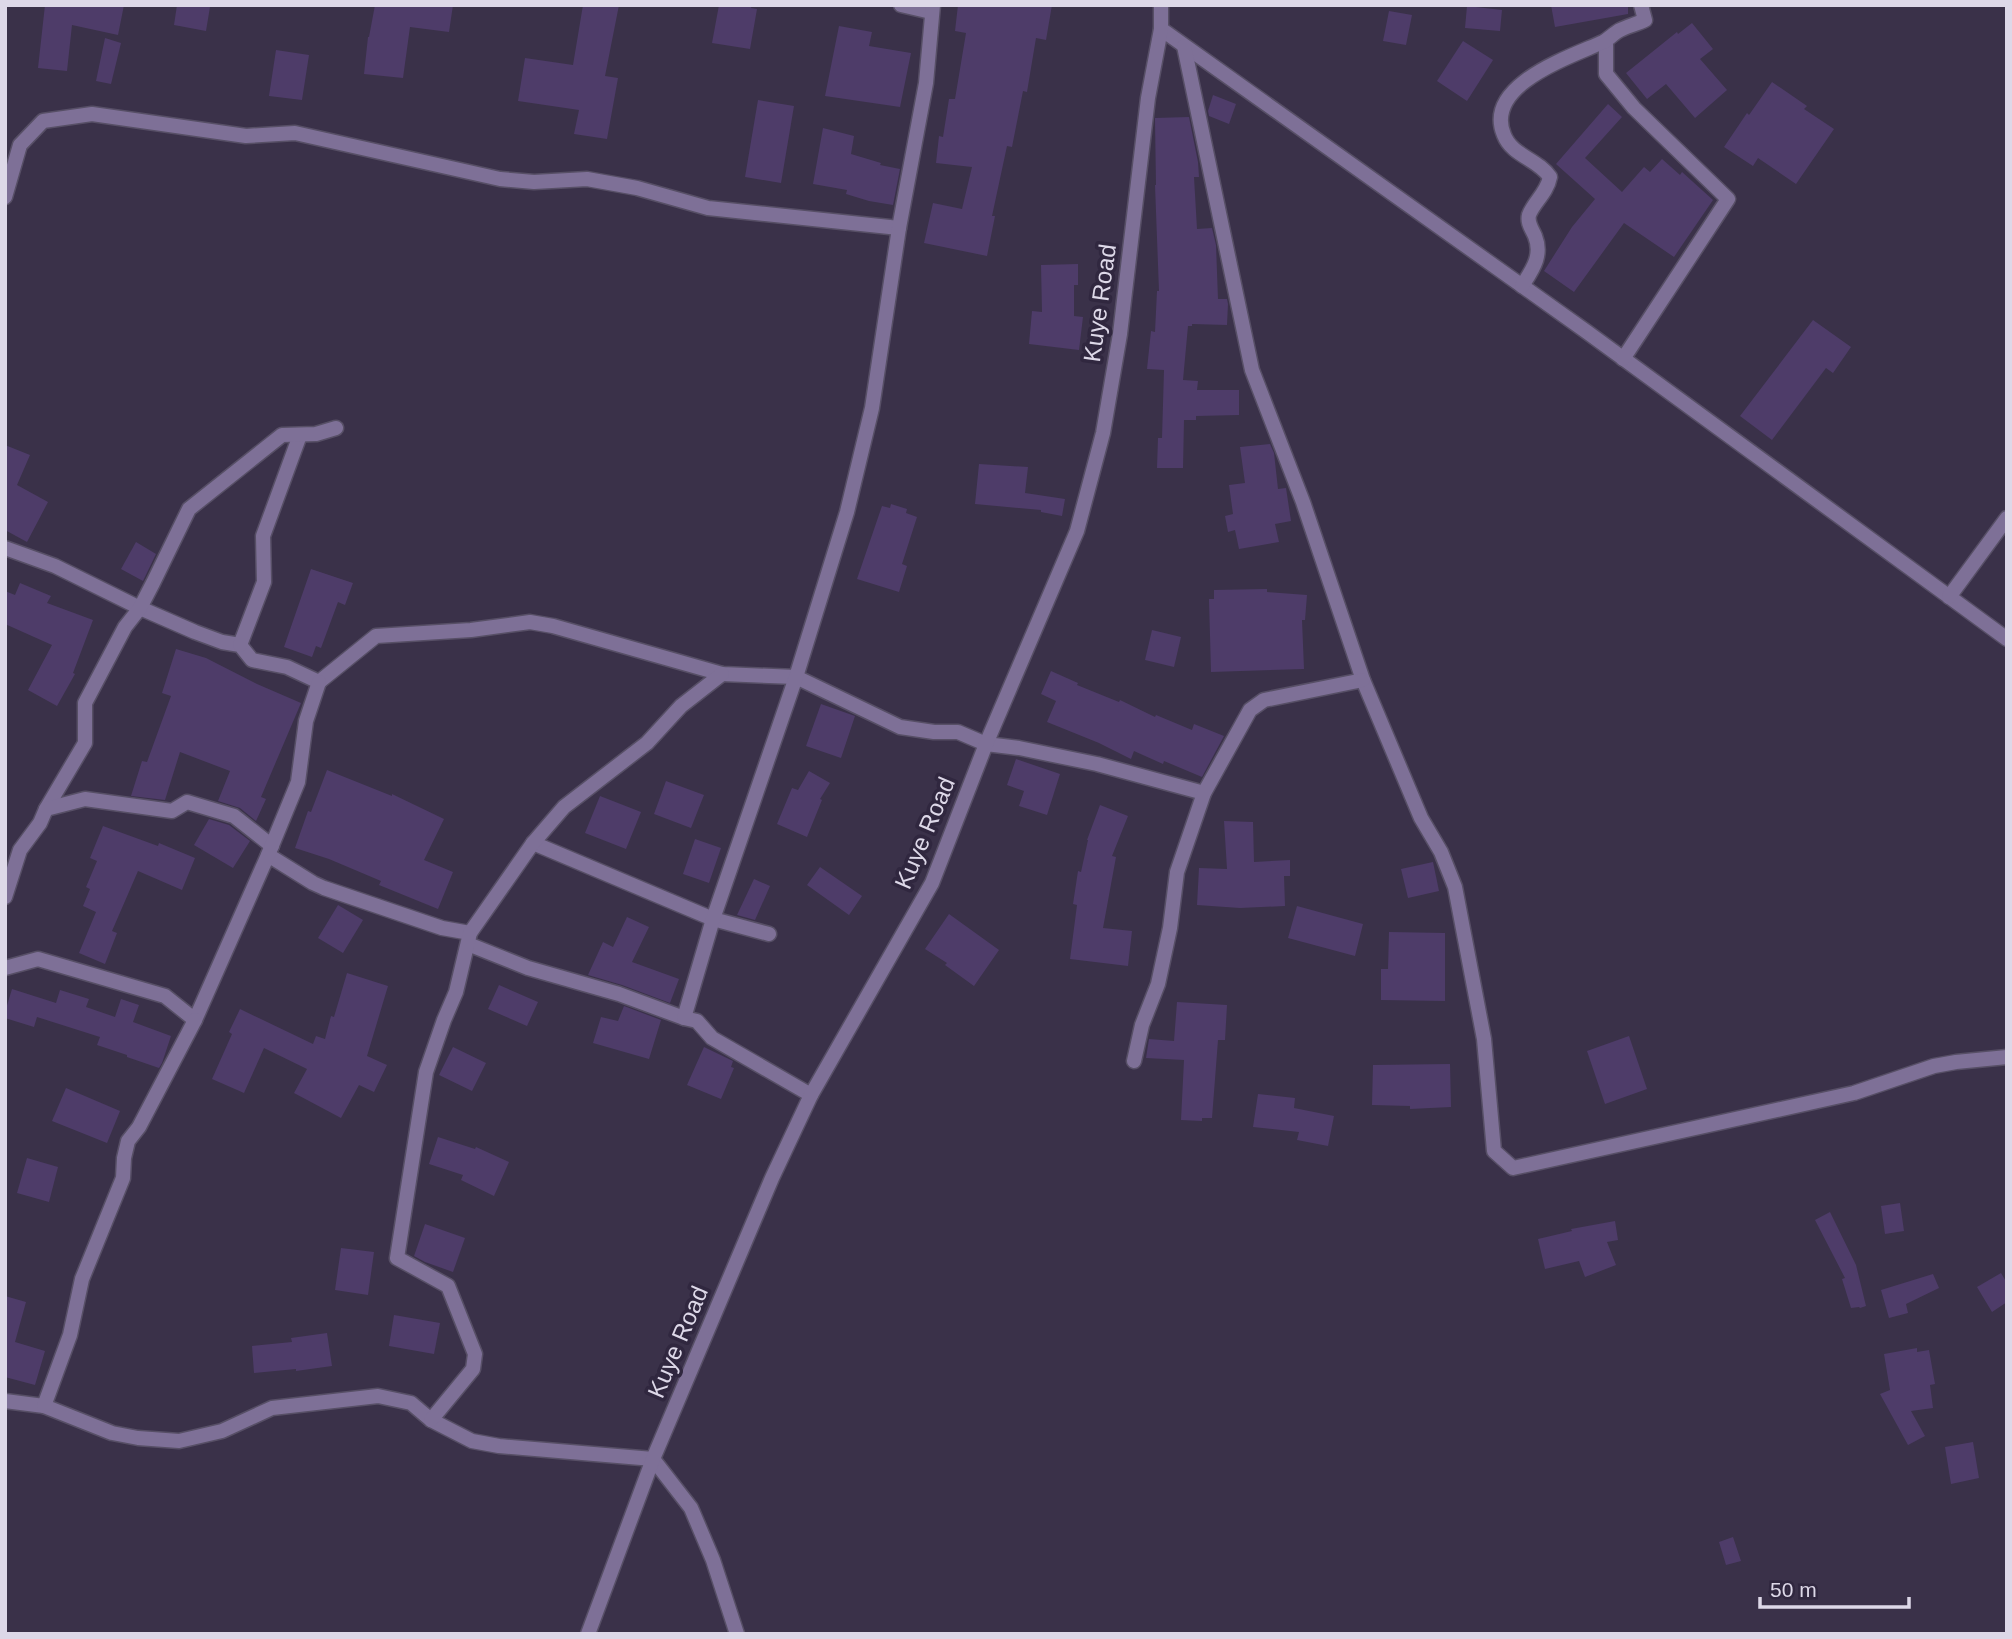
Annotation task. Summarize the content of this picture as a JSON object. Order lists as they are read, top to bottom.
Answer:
{
  "streets": {
    "street": ["Kuye Road"]
  },
  "scale_bar": "50 m"
}
